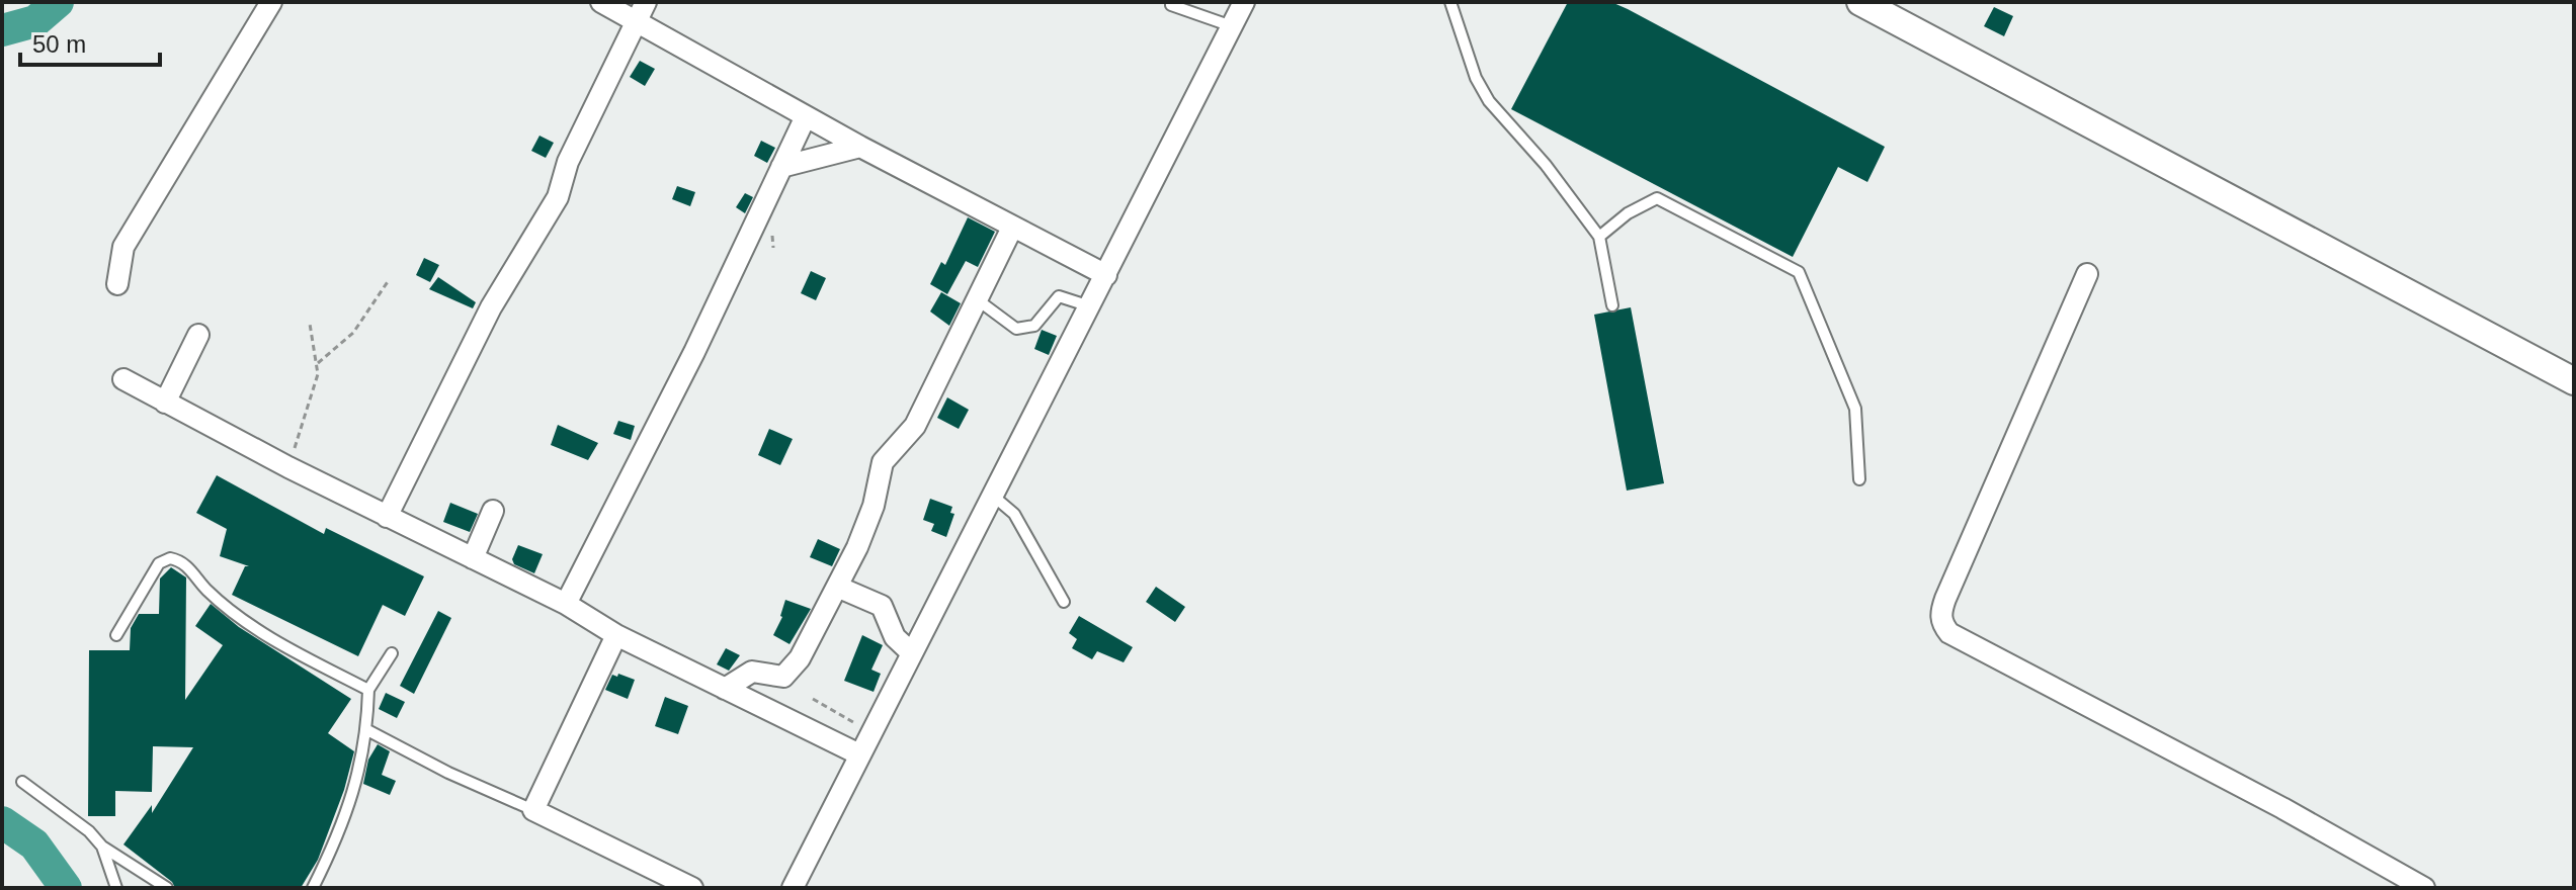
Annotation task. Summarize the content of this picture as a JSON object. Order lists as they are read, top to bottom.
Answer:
{
  "scale_bar": "50 m"
}
